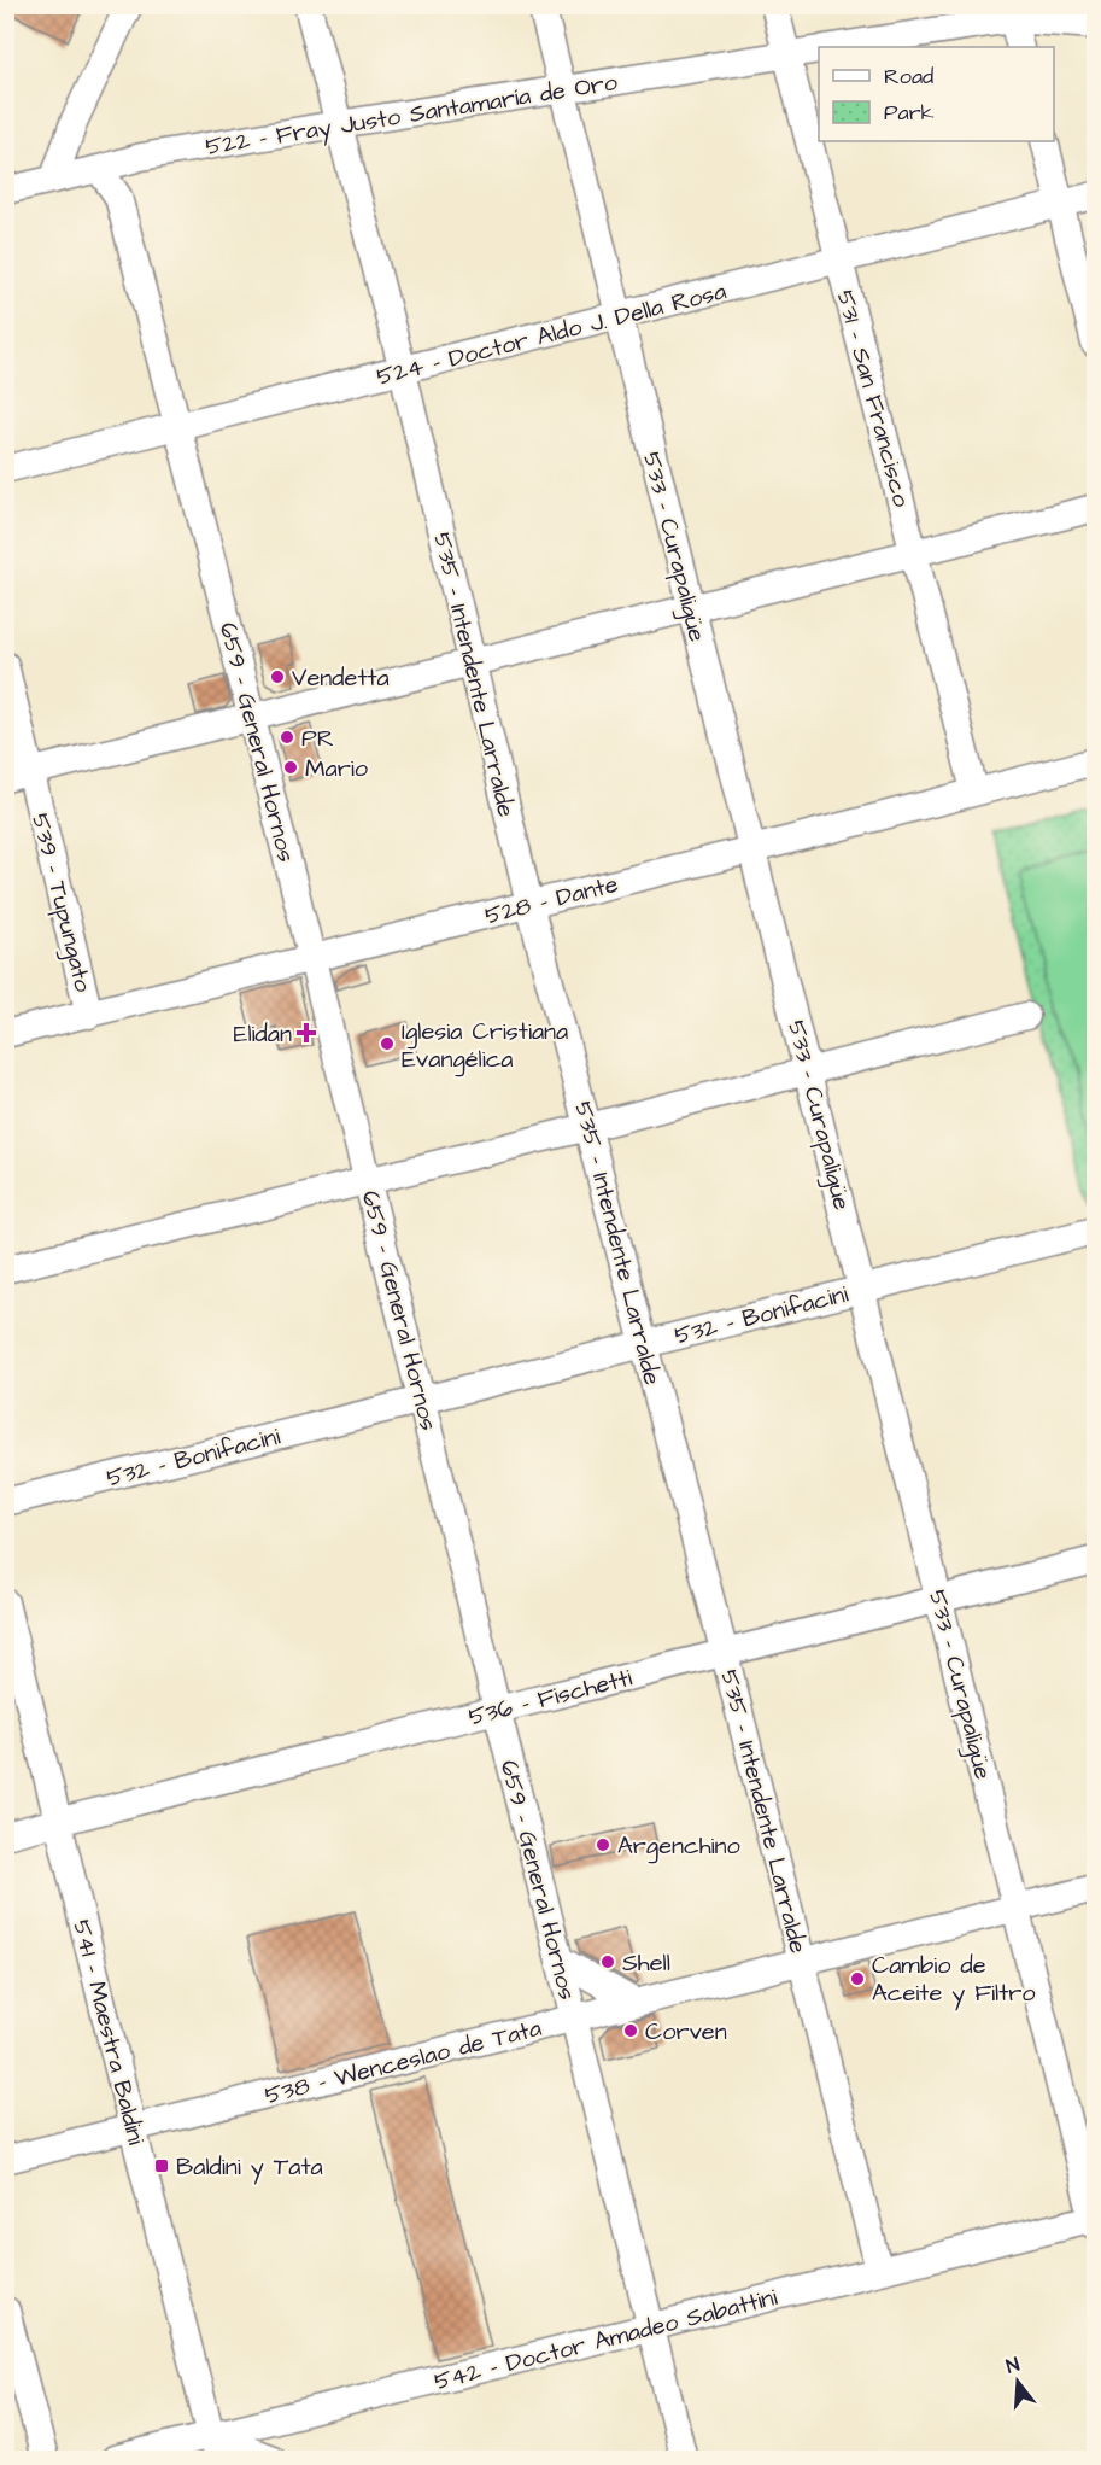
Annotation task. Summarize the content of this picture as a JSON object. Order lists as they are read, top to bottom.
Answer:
{
  "streets": {
    "street": [
      "522 - Fray Justo Santamaría de Oro",
      "524 - Doctor Aldo J. Della Rosa",
      "531 - San Francisco",
      "533 - Curapaligüe",
      "535 - Intendente Larralde",
      "659 - General Hornos",
      "528 - Dante",
      "539 - Tupungato",
      "532 - Bonifacini",
      "536 - Fischetti",
      "541 - Maestra Baldini",
      "538 - Wenceslao de Tata",
      "542 - Doctor Amadeo Sabattini"
    ]
  },
  "crossings": [
    ["522 - Fray Justo Santamaría de Oro", "531 - San Francisco"],
    ["522 - Fray Justo Santamaría de Oro", "533 - Curapaligüe"],
    ["522 - Fray Justo Santamaría de Oro", "535 - Intendente Larralde"],
    ["522 - Fray Justo Santamaría de Oro", "659 - General Hornos"],
    ["524 - Doctor Aldo J. Della Rosa", "531 - San Francisco"],
    ["524 - Doctor Aldo J. Della Rosa", "533 - Curapaligüe"],
    ["524 - Doctor Aldo J. Della Rosa", "535 - Intendente Larralde"],
    ["524 - Doctor Aldo J. Della Rosa", "659 - General Hornos"],
    ["531 - San Francisco", "528 - Dante"],
    ["533 - Curapaligüe", "528 - Dante"],
    ["533 - Curapaligüe", "532 - Bonifacini"],
    ["533 - Curapaligüe", "536 - Fischetti"],
    ["533 - Curapaligüe", "538 - Wenceslao de Tata"],
    ["533 - Curapaligüe", "542 - Doctor Amadeo Sabattini"],
    ["535 - Intendente Larralde", "528 - Dante"],
    ["535 - Intendente Larralde", "532 - Bonifacini"],
    ["535 - Intendente Larralde", "536 - Fischetti"],
    ["535 - Intendente Larralde", "538 - Wenceslao de Tata"],
    ["535 - Intendente Larralde", "542 - Doctor Amadeo Sabattini"],
    ["659 - General Hornos", "528 - Dante"],
    ["659 - General Hornos", "532 - Bonifacini"],
    ["659 - General Hornos", "536 - Fischetti"],
    ["659 - General Hornos", "538 - Wenceslao de Tata"],
    ["659 - General Hornos", "542 - Doctor Amadeo Sabattini"],
    ["528 - Dante", "539 - Tupungato"],
    ["536 - Fischetti", "541 - Maestra Baldini"],
    ["541 - Maestra Baldini", "538 - Wenceslao de Tata"],
    ["541 - Maestra Baldini", "542 - Doctor Amadeo Sabattini"]
  ],
  "places": {
    "other": [
      "Vendetta",
      "PR",
      "Mario",
      "Iglesia Cristiana Evangélica",
      "Argenchino",
      "Shell",
      "Cambio de Aceite y Filtro",
      "Corven"
    ],
    "health": ["Elidan"],
    "transit": ["Baldini y Tata"]
  },
  "legend": ["Road", "Park"],
  "north": "top"
}
